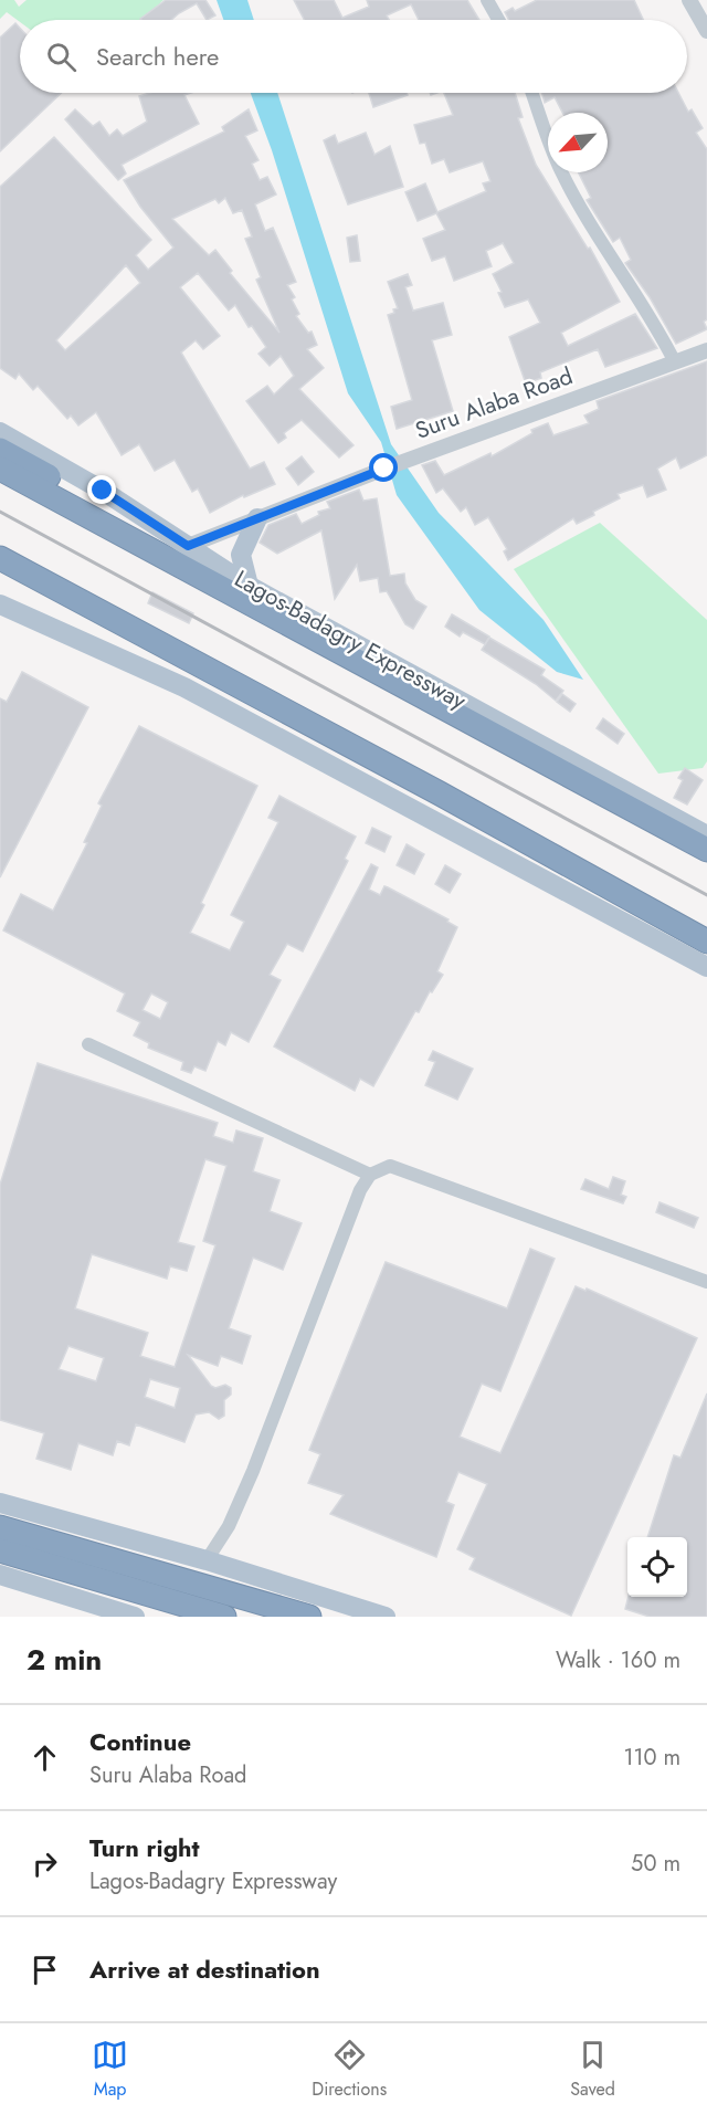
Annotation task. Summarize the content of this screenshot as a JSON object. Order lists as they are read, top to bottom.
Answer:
{
  "streets": {
    "highway": ["Lagos-Badagry Expressway"],
    "street": ["Suru Alaba Road"]
  },
  "crossings": [
    ["Suru Alaba Road", "Lagos-Badagry Expressway"]
  ],
  "north": "bottom left",
  "page": {
    "search": "Search here",
    "heading": ["2 min", "Walk · 160 m"],
    "list": [
      ["Continue", "Suru Alaba Road", "110 m"],
      ["Turn right", "Lagos-Badagry Expressway", "50 m"],
      "Arrive at destination"
    ],
    "nav": ["Map", "Directions", "Saved"]
  }
}
